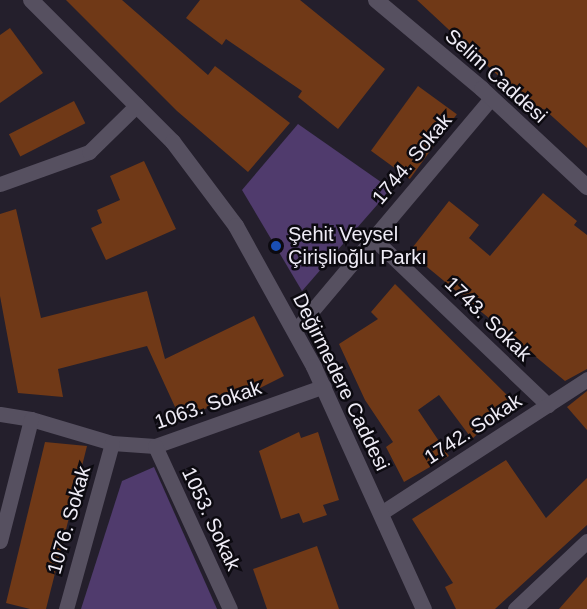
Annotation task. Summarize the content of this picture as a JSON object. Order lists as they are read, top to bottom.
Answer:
{
  "streets": {
    "street": [
      "Selim Caddesi",
      "1744. Sokak",
      "1743. Sokak",
      "Değirmedere Caddesi",
      "1063. Sokak",
      "1742. Sokak",
      "1053. Sokak",
      "1076. Sokak"
    ]
  },
  "crossings": [
    ["Selim Caddesi", "1744. Sokak"],
    ["1744. Sokak", "1743. Sokak"],
    ["1744. Sokak", "Değirmedere Caddesi"],
    ["1743. Sokak", "1742. Sokak"],
    ["Değirmedere Caddesi", "1063. Sokak"],
    ["Değirmedere Caddesi", "1742. Sokak"],
    ["1063. Sokak", "1053. Sokak"],
    ["1063. Sokak", "1076. Sokak"]
  ],
  "places": ["Şehit Veysel Çirişlioğlu Parkı"]
}
